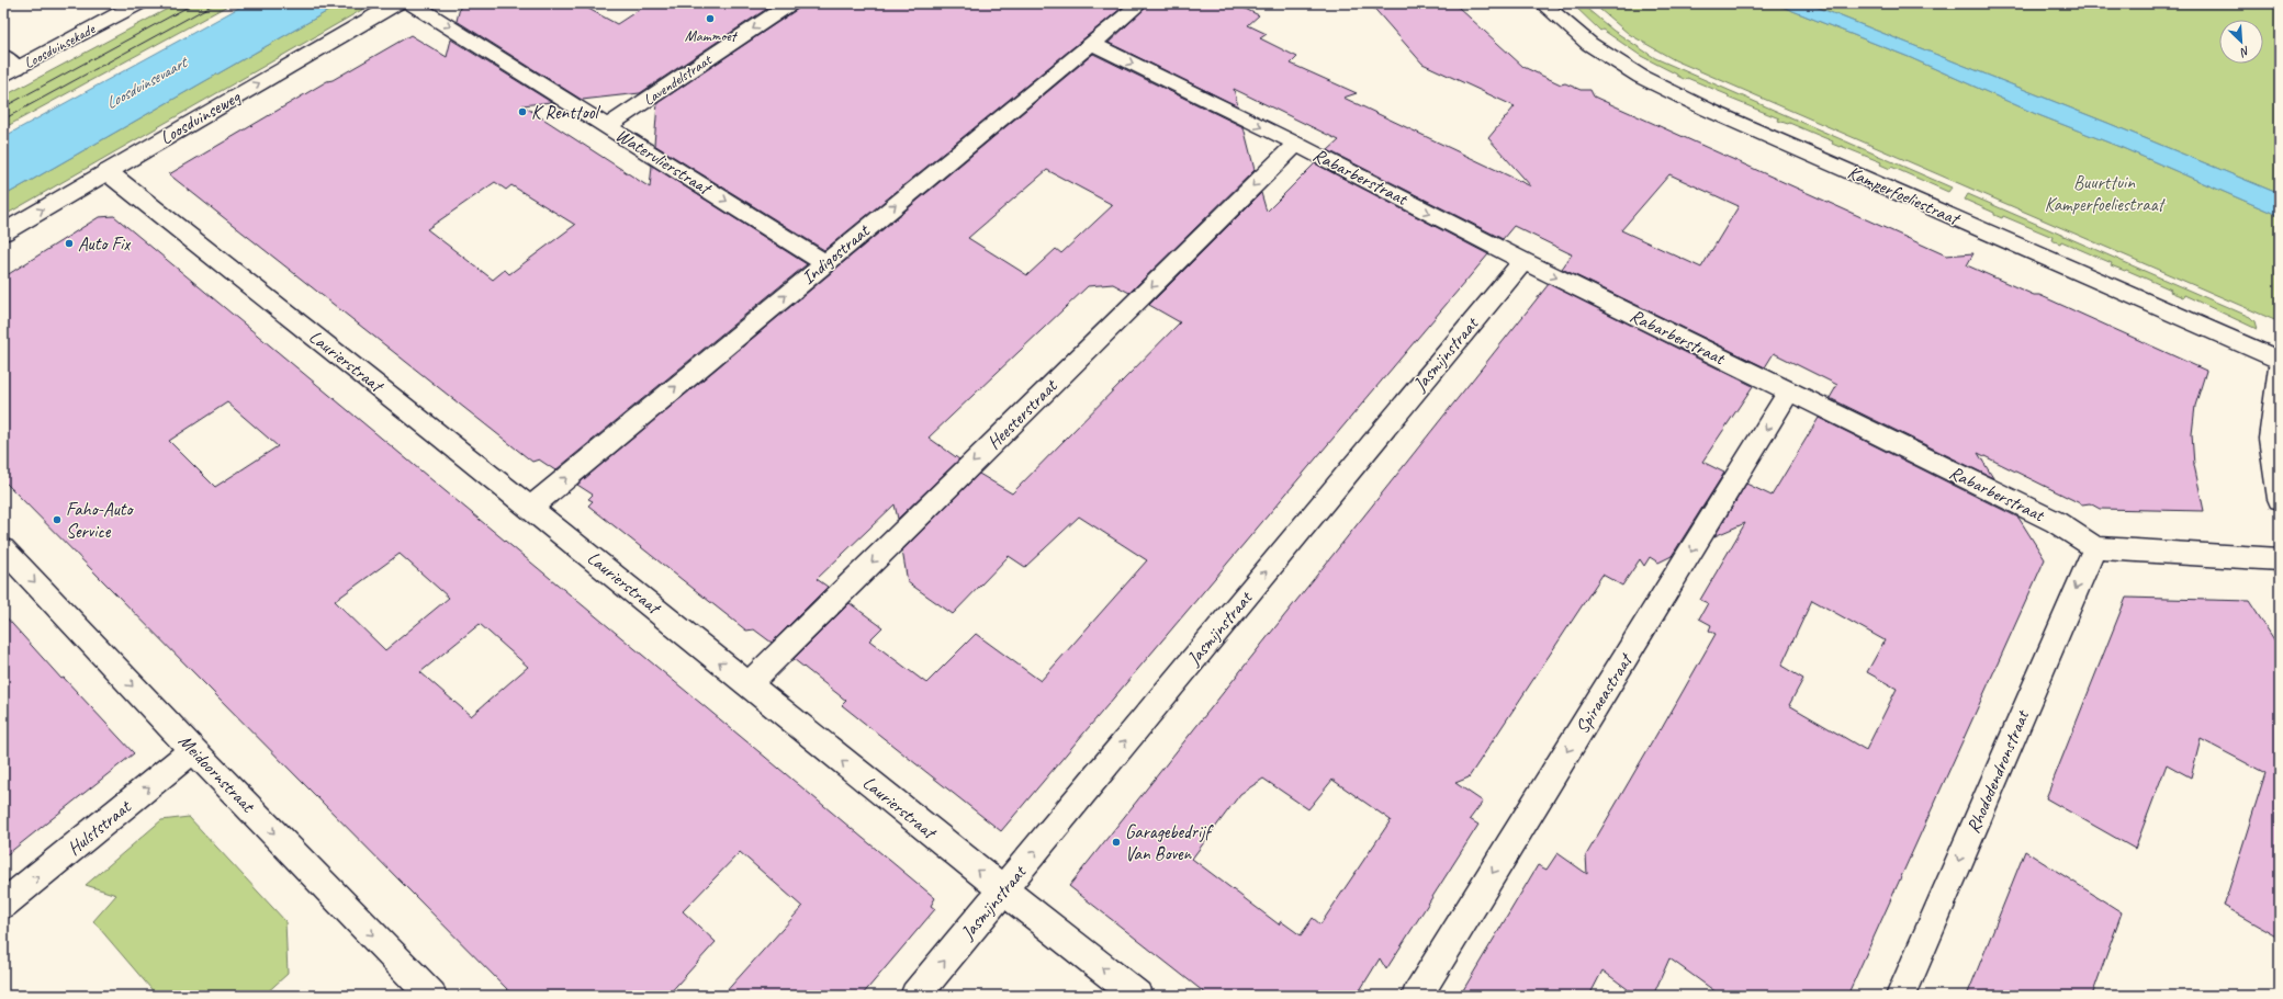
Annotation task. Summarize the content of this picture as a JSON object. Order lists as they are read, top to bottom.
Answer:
{
  "streets": {
    "street": [
      "Loosduinsekade",
      "Lavendelstraat",
      "Loosduinseweg",
      "Watervlierstraat",
      "Rabarberstraat",
      "Kamperfoeliestraat",
      "Indigostraat",
      "Jasmijnstraat",
      "Laurierstraat",
      "Heesterstraat",
      "Spiraeastraat",
      "Rhododendronstraat",
      "Meidoornstraat",
      "Hulststraat"
    ]
  },
  "crossings": [
    ["Lavendelstraat", "Watervlierstraat"],
    ["Loosduinseweg", "Laurierstraat"],
    ["Watervlierstraat", "Indigostraat"],
    ["Rabarberstraat", "Indigostraat"],
    ["Rabarberstraat", "Jasmijnstraat"],
    ["Rabarberstraat", "Heesterstraat"],
    ["Rabarberstraat", "Spiraeastraat"],
    ["Rabarberstraat", "Rhododendronstraat"],
    ["Indigostraat", "Laurierstraat"],
    ["Jasmijnstraat", "Laurierstraat"],
    ["Laurierstraat", "Heesterstraat"],
    ["Meidoornstraat", "Hulststraat"]
  ],
  "one_way": [
    "Lavendelstraat",
    "Loosduinseweg",
    "Watervlierstraat",
    "Rabarberstraat",
    "Indigostraat",
    "Jasmijnstraat",
    "Laurierstraat",
    "Heesterstraat",
    "Spiraeastraat",
    "Rhododendronstraat",
    "Meidoornstraat",
    "Hulststraat"
  ],
  "water": ["Loosduinsevaart"],
  "parks": ["Buurttuin Kamperfoeliestraat"],
  "places": [
    "Mammoet",
    "K Renttool",
    "Auto Fix",
    "Faho-Auto Service",
    "Garagebedrijf Van Boven"
  ],
  "north": "bottom right"
}
